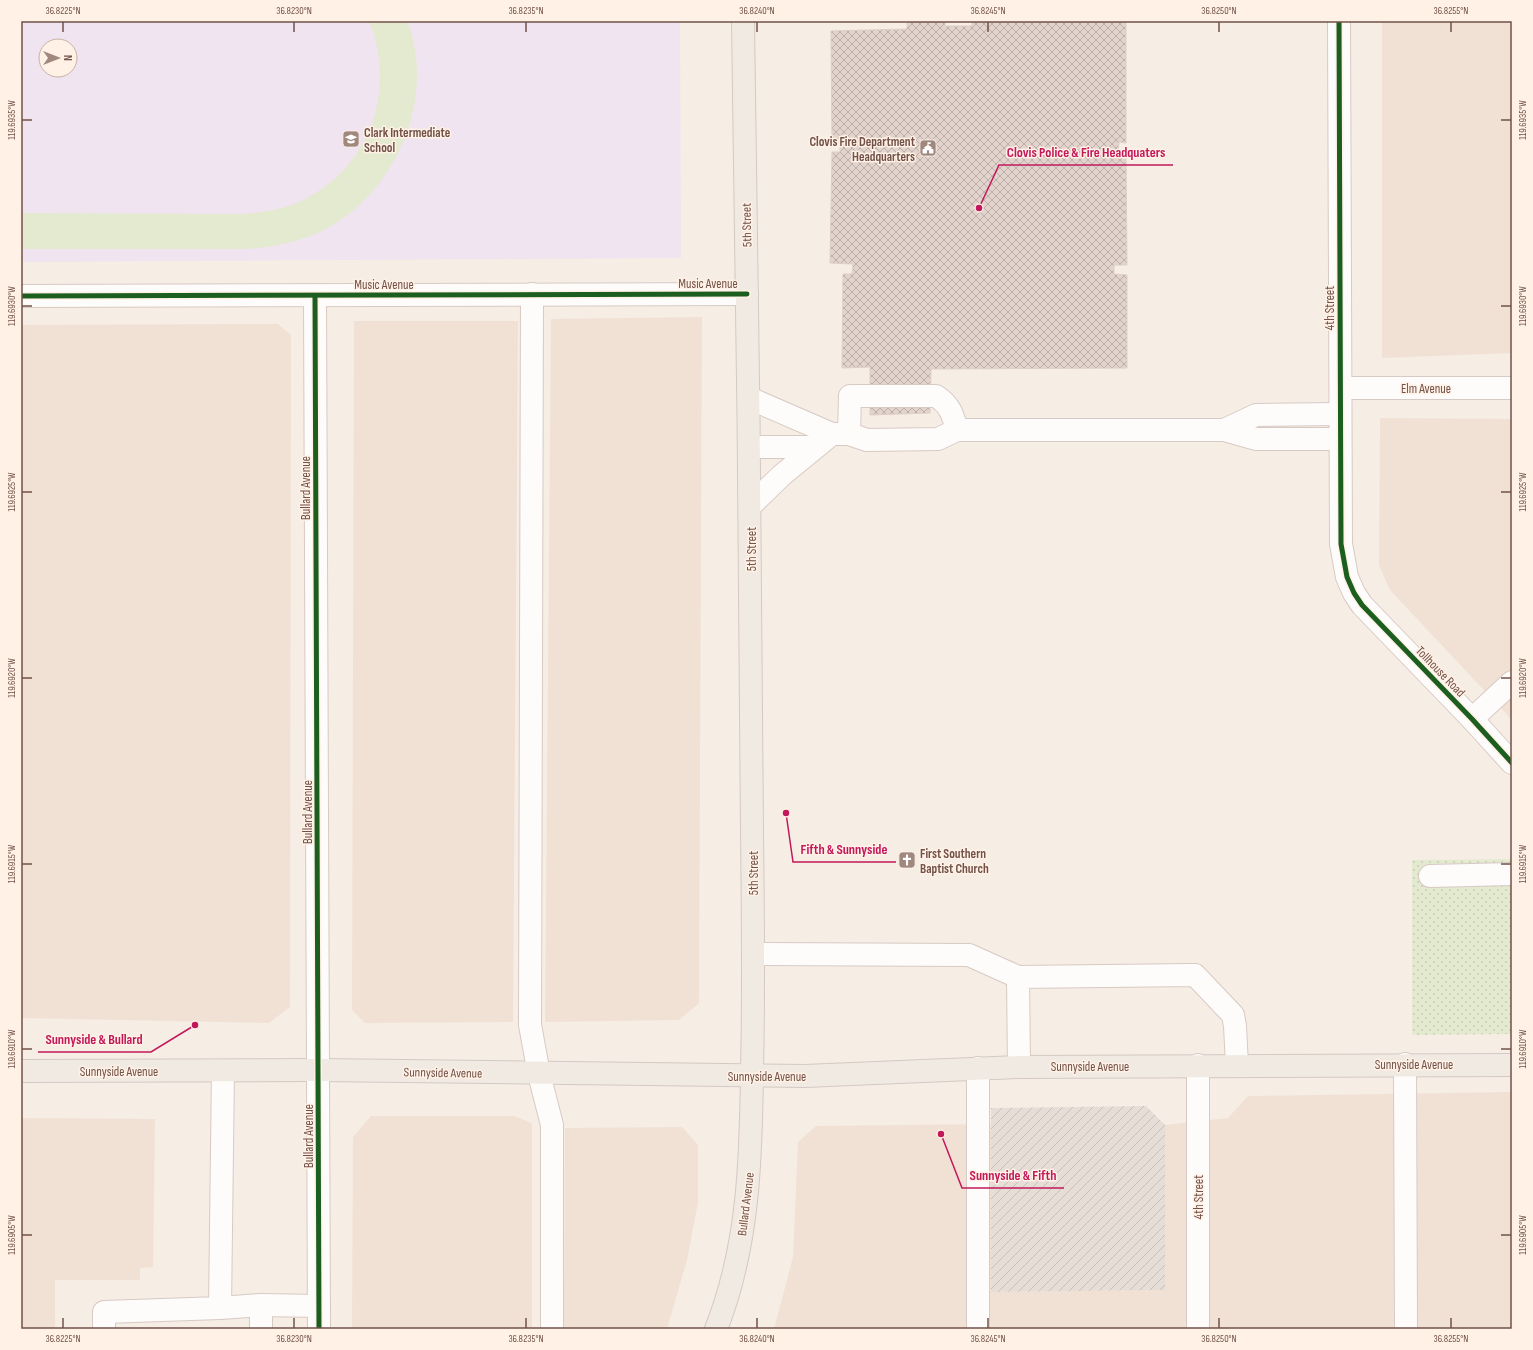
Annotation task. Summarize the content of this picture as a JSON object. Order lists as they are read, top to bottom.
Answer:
{
  "streets": {
    "main road": ["5th Street", "Bullard Avenue", "Sunnyside Avenue"],
    "street": [
      "Music Avenue",
      "4th Street",
      "Elm Avenue",
      "Tollhouse Road"
    ]
  },
  "crossings": [
    ["5th Street", "Music Avenue"],
    ["5th Street", "Bullard Avenue"],
    ["5th Street", "Sunnyside Avenue"],
    ["Music Avenue", "Bullard Avenue"],
    ["4th Street", "Elm Avenue"],
    ["4th Street", "Tollhouse Road"],
    ["4th Street", "Sunnyside Avenue"],
    ["Bullard Avenue", "Sunnyside Avenue"]
  ],
  "places": {
    "school or university": ["Clark Intermediate School"],
    "public building": ["Clovis Fire Department Headquarters"],
    "other": [
      "Clovis Police & Fire Headquaters",
      "Fifth & Sunnyside",
      "Sunnyside & Bullard",
      "Sunnyside & Fifth"
    ],
    "church": ["First Southern Baptist Church"]
  },
  "north": "right",
  "coordinates": [
    "36.8225°N",
    "36.8230°N",
    "36.8235°N",
    "36.8240°N",
    "36.8245°N",
    "36.8250°N",
    "36.8255°N",
    "119.6935°W",
    "119.6930°W",
    "119.6925°W",
    "119.6920°W",
    "119.6915°W",
    "119.6910°W",
    "119.6905°W"
  ]
}
